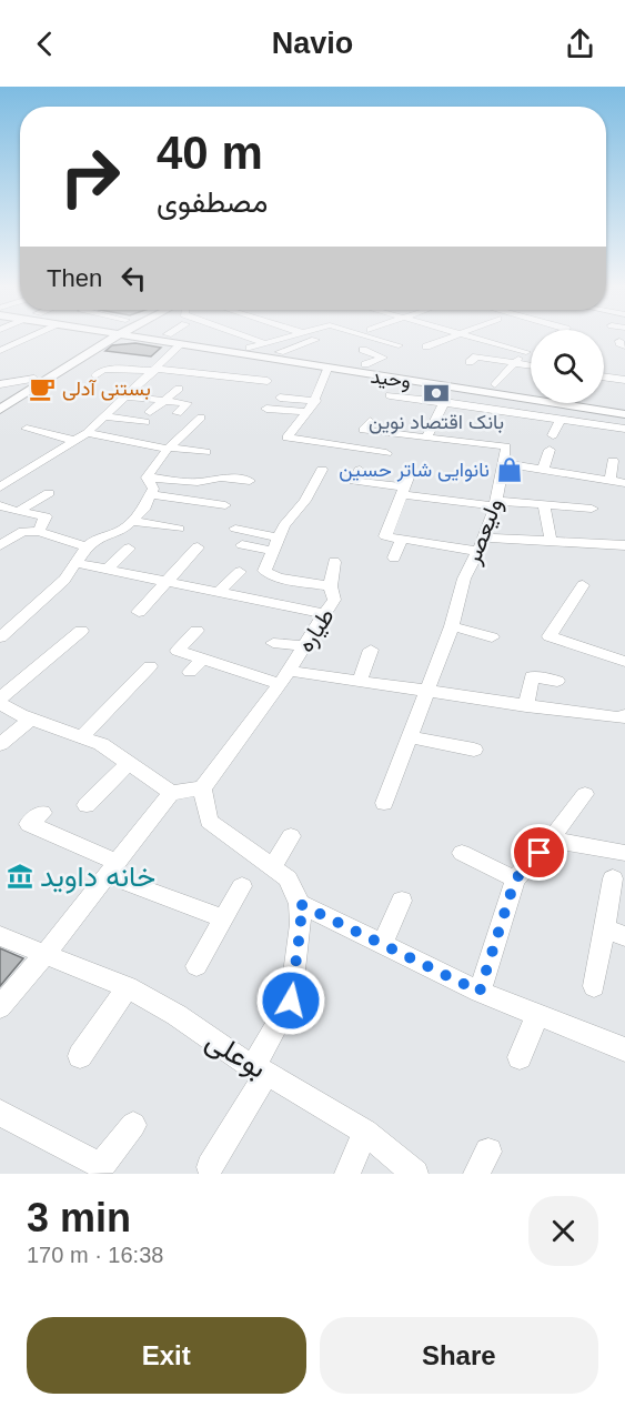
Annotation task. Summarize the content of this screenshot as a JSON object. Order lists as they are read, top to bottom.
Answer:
{
  "streets": {
    "main road": ["وحید"],
    "street": ["ولیعصر", "طیاره", "بوعلی"]
  },
  "places": {
    "cafe": ["بستنی آدلی"],
    "bank": ["بانک اقتصاد نوین"],
    "shop": ["نانوایی شاتر حسین"],
    "museum": ["خانه داوید"]
  },
  "page": {
    "header": "Navio",
    "turn": ["40 m", "مصطفوی"],
    "then": "Then",
    "heading": ["3 min", "170 m · 16:38"],
    "buttons": ["Exit", "Share"]
  }
}
